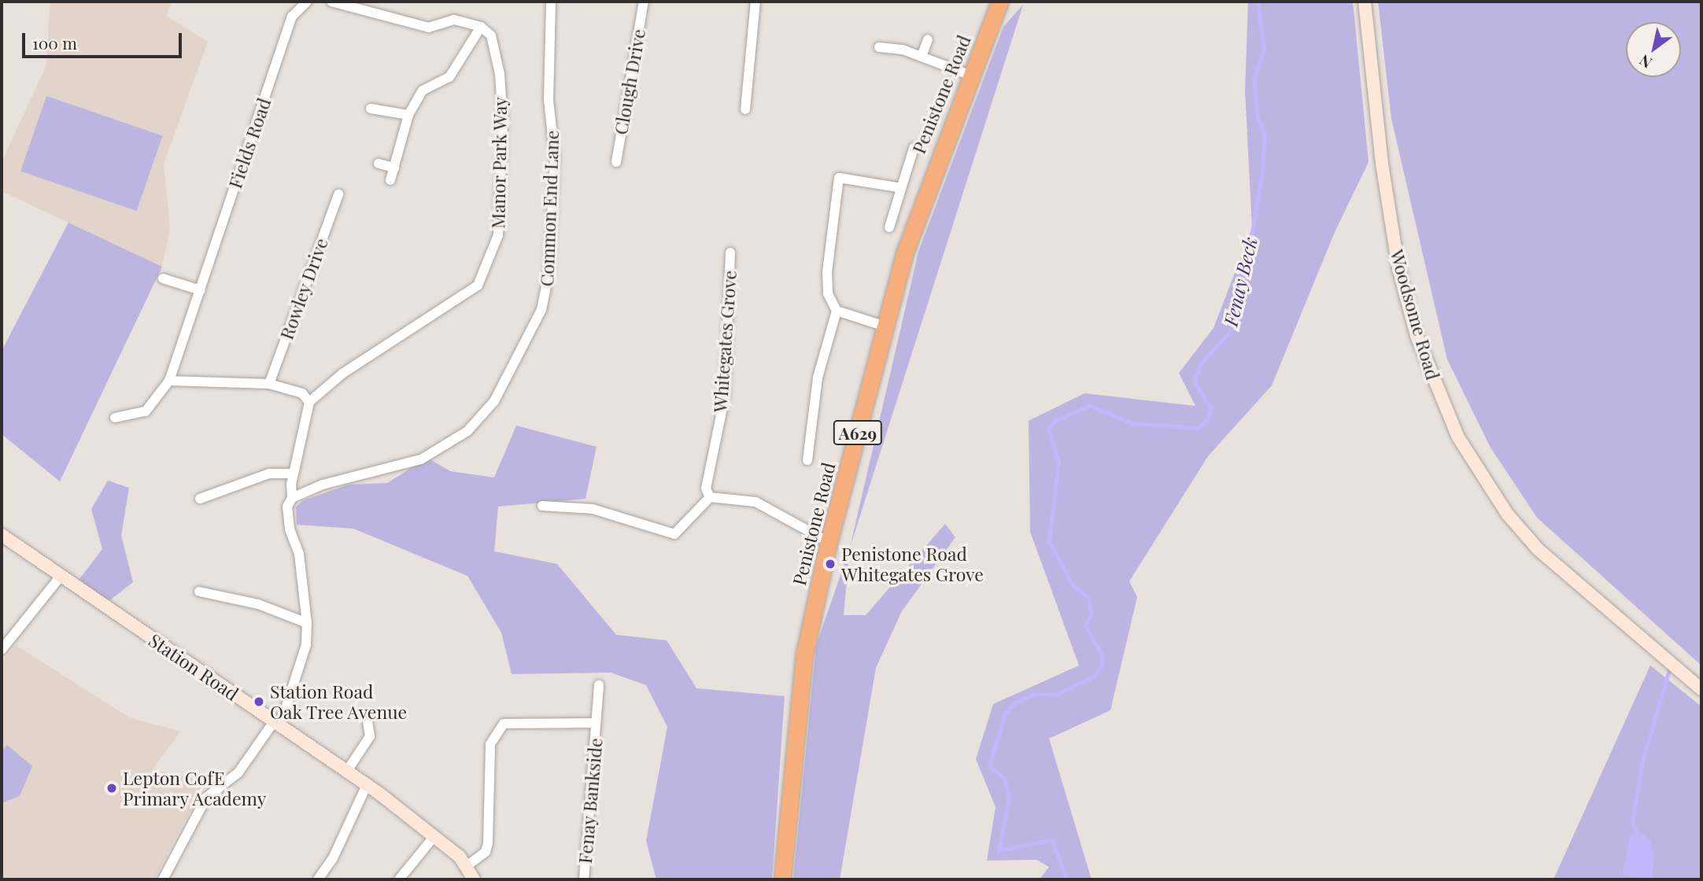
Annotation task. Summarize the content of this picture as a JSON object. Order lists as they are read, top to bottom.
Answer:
{
  "streets": {
    "highway": ["Penistone Road", "A629"],
    "street": [
      "Clough Drive",
      "Fields Road",
      "Manor Park Way",
      "Common End Lane",
      "Rowley Drive",
      "Woodsome Road",
      "Whitegates Grove",
      "Station Road",
      "Fenay Bankside"
    ]
  },
  "crossings": [
    ["Station Road", "Fenay Bankside"]
  ],
  "water": ["Fenay Beck"],
  "places": ["Penistone Road Whitegates Grove", "Station Road Oak Tree Avenue", "Lepton CofE Primary Academy"],
  "scale_bar": "100 m",
  "north": "bottom left"
}
